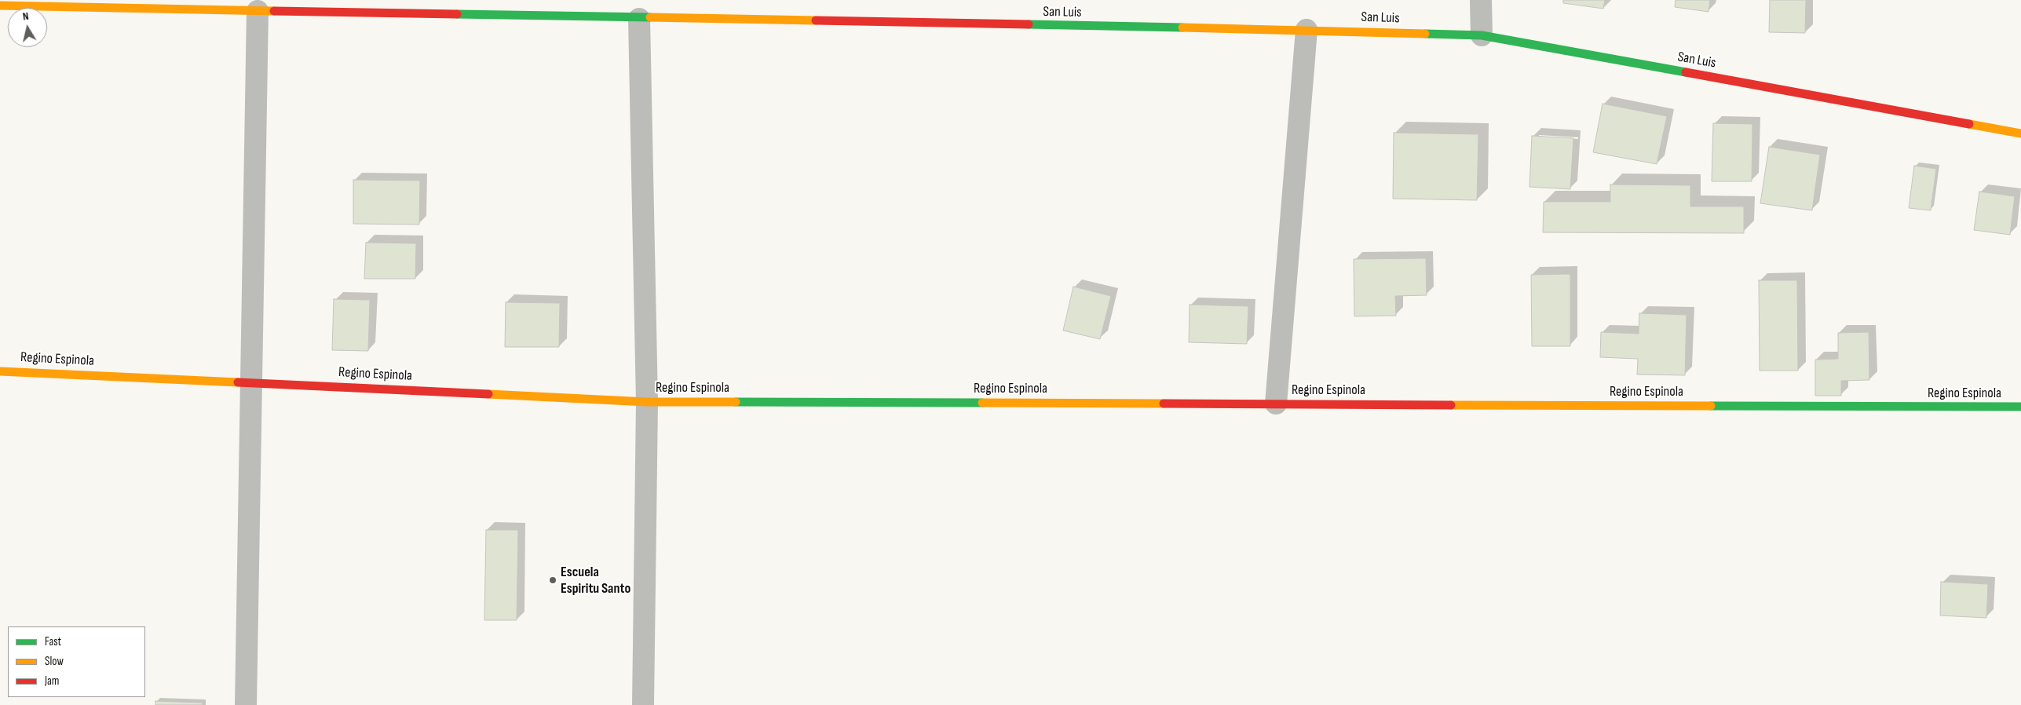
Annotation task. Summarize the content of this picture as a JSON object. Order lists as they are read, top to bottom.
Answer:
{
  "streets": {
    "street": ["San Luis", "Regino Espinola"]
  },
  "places": ["Escuela Espiritu Santo"],
  "legend": ["Fast", "Slow", "Jam"],
  "north": "top"
}
